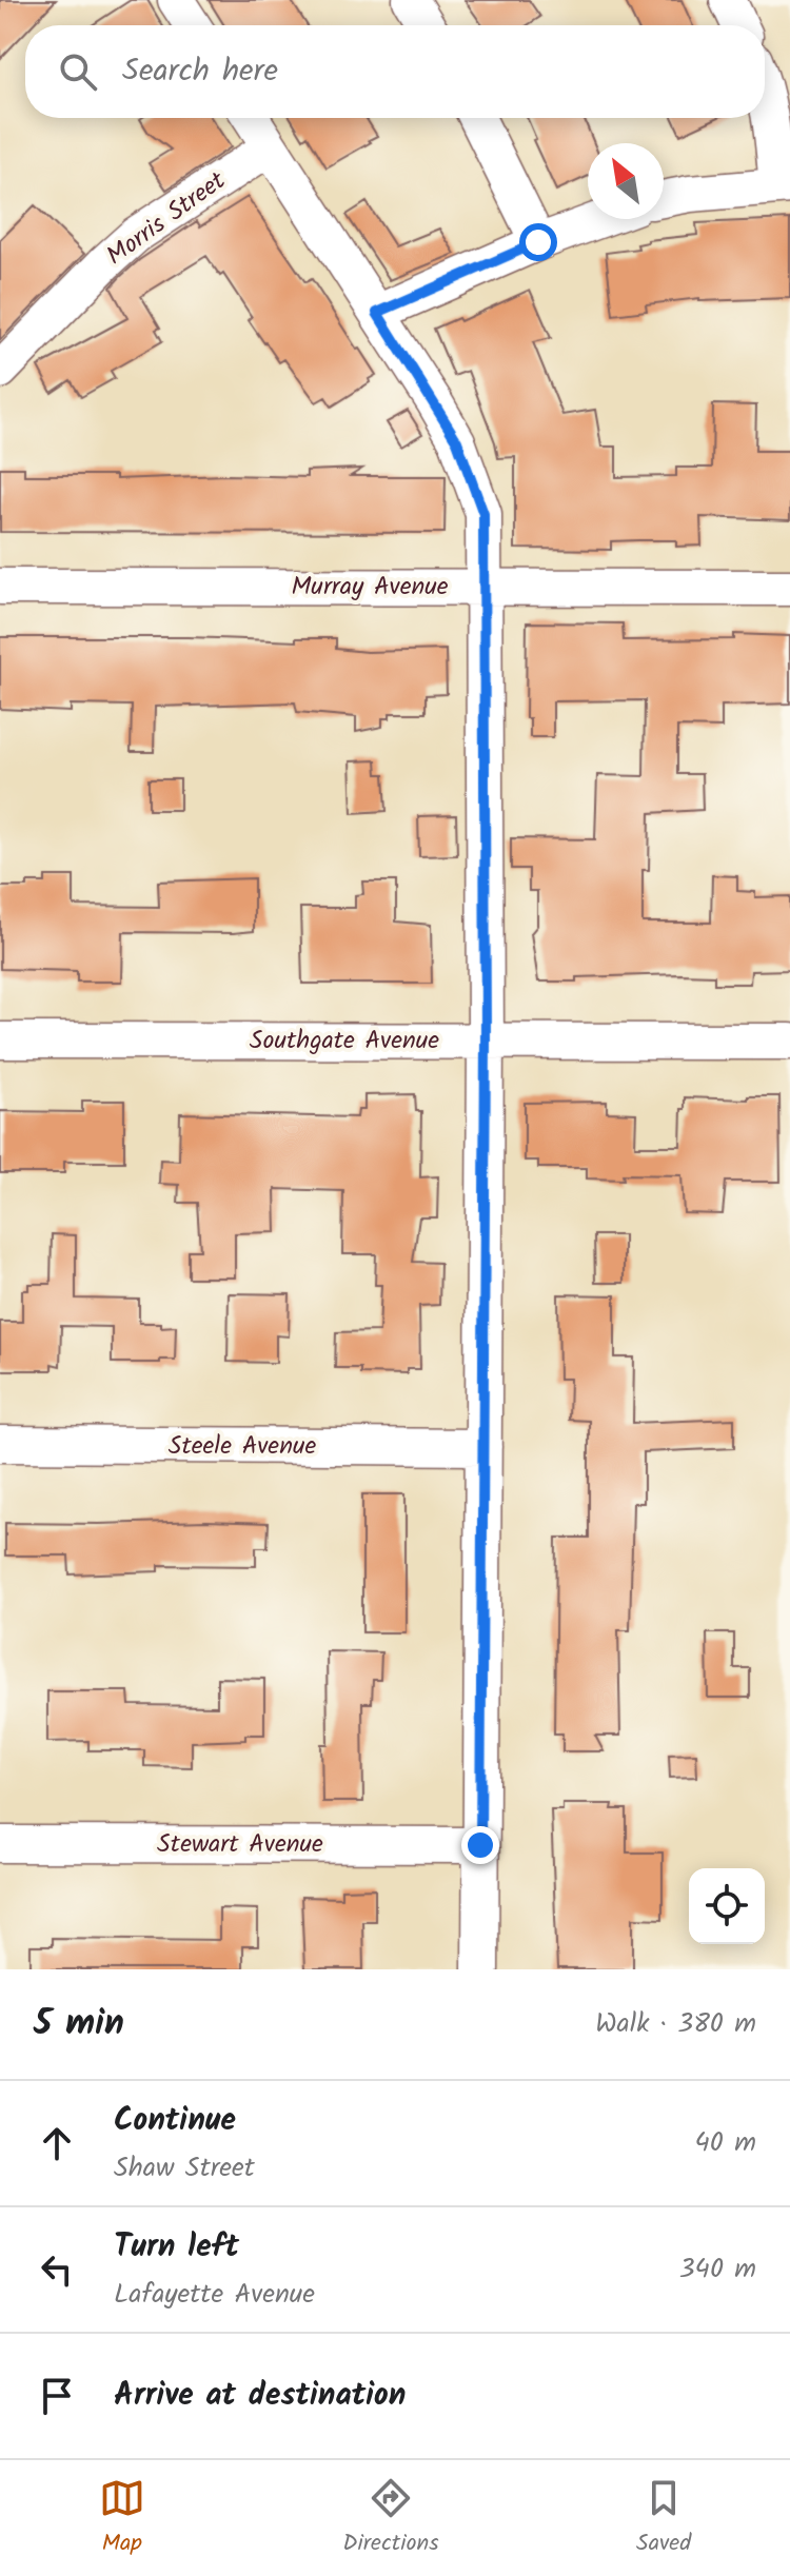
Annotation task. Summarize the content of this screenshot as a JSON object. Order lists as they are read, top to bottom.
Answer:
{
  "streets": {
    "street": [
      "Morris Street",
      "Murray Avenue",
      "Southgate Avenue",
      "Steele Avenue",
      "Stewart Avenue"
    ]
  },
  "north": "top left",
  "page": {
    "search": "Search here",
    "heading": ["5 min", "Walk · 380 m"],
    "list": [
      ["Continue", "Shaw Street", "40 m"],
      ["Turn left", "Lafayette Avenue", "340 m"],
      "Arrive at destination"
    ],
    "nav": ["Map", "Directions", "Saved"]
  }
}
